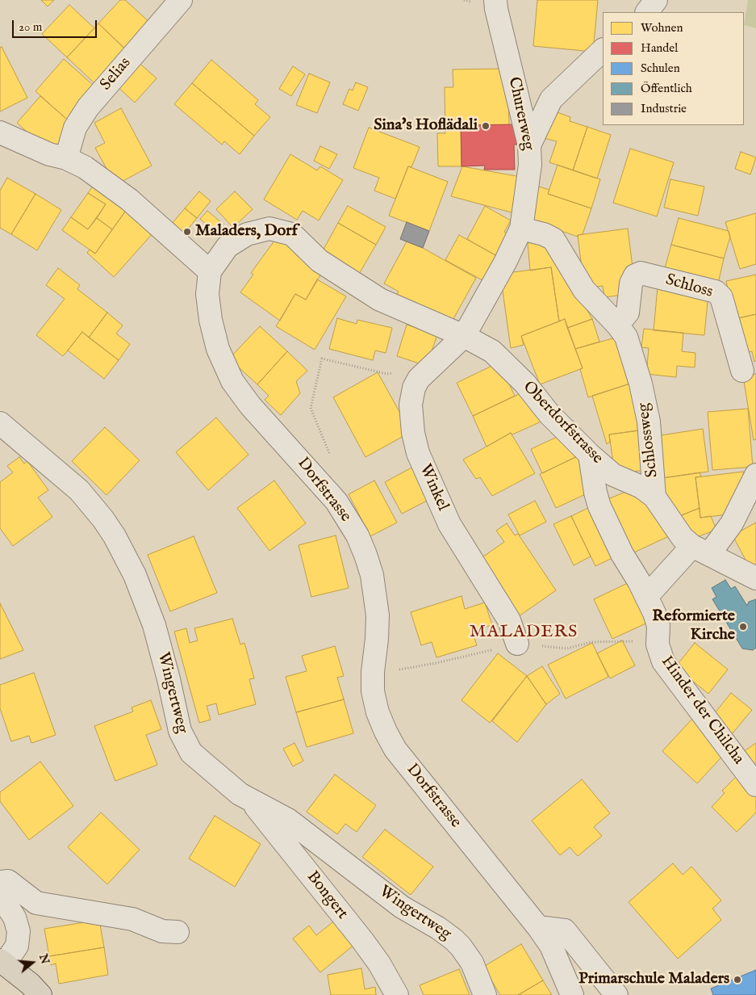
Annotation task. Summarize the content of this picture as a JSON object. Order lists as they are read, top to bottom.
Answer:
{
  "streets": {
    "street": [
      "Selias",
      "Churerweg",
      "Schloss",
      "Oberdorfstrasse",
      "Schlossweg",
      "Winkel",
      "Dorfstrasse",
      "Wingertweg",
      "Hinder der Chilcha",
      "Bongert"
    ]
  },
  "crossings": [
    ["Churerweg", "Oberdorfstrasse"],
    ["Churerweg", "Winkel"],
    ["Churerweg", "Dorfstrasse"],
    ["Schloss", "Schlossweg"],
    ["Oberdorfstrasse", "Schlossweg"],
    ["Oberdorfstrasse", "Winkel"],
    ["Oberdorfstrasse", "Dorfstrasse"],
    ["Oberdorfstrasse", "Hinder der Chilcha"],
    ["Winkel", "Dorfstrasse"],
    ["Wingertweg", "Bongert"]
  ],
  "districts": ["MALADERS"],
  "places": [
    "Sina's Hoflädali",
    "Maladers, Dorf",
    "Reformierte Kirche",
    "Primarschule Maladers"
  ],
  "legend": [
    "Wohnen",
    "Handel",
    "Schulen",
    "Öffentlich",
    "Industrie"
  ],
  "scale_bar": "20 m",
  "north": "right"
}
